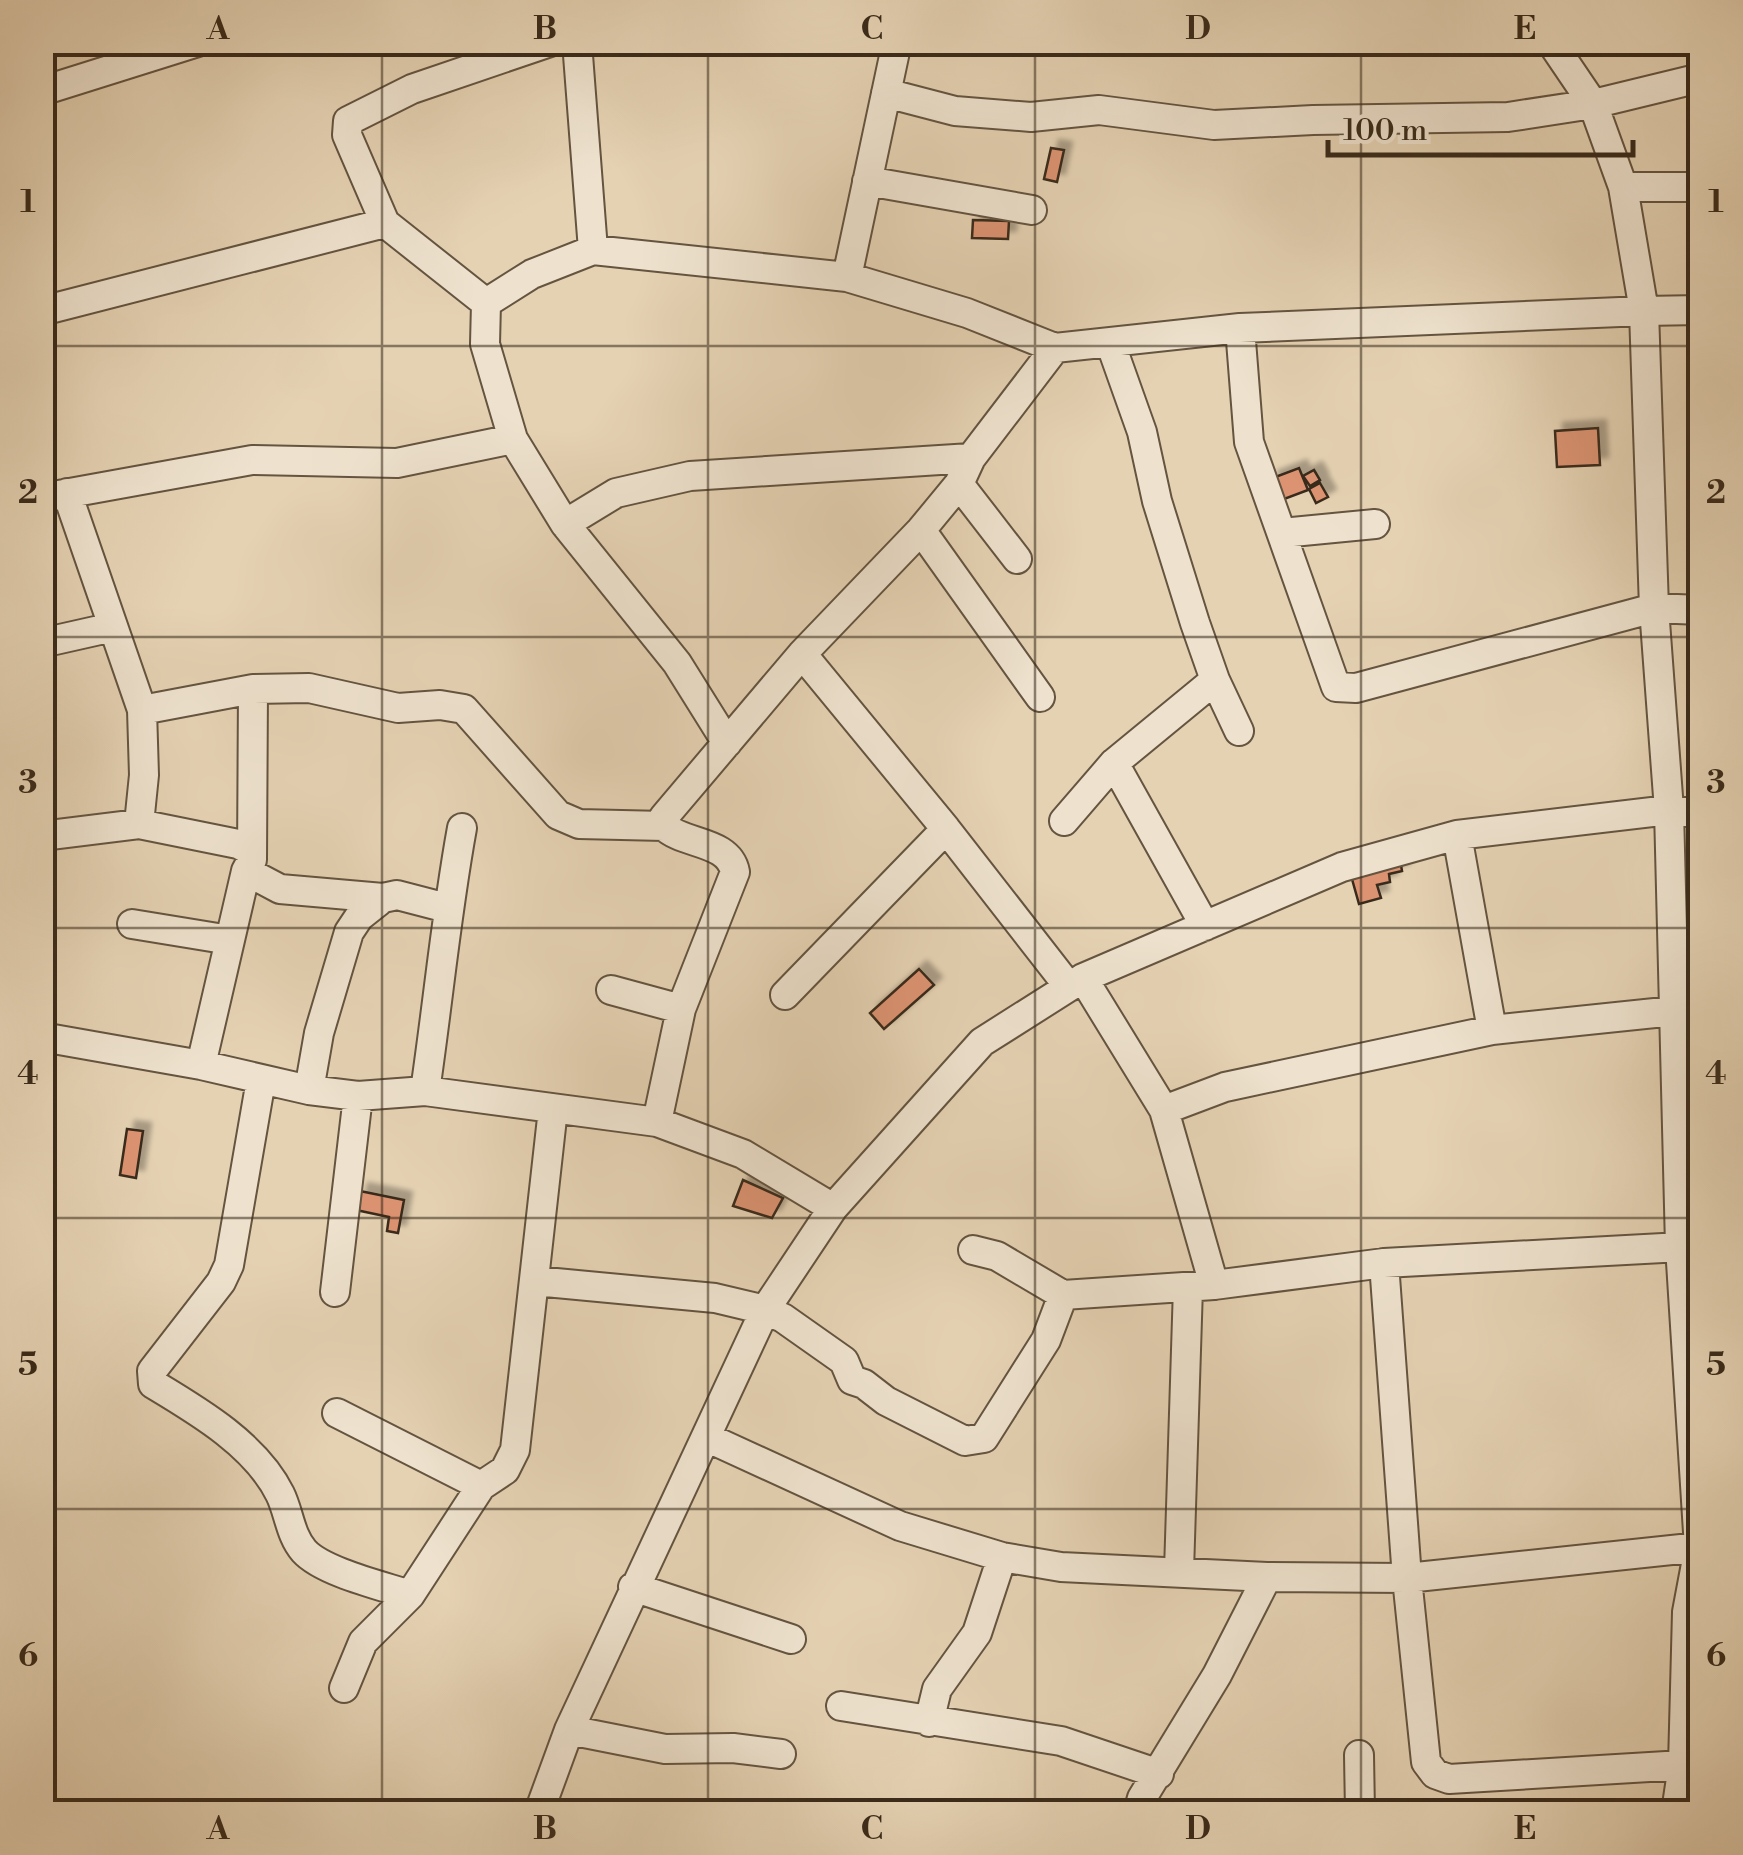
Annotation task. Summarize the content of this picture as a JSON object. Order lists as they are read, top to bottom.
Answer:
{
  "scale_bar": "100 m",
  "grid": {
    "columns": [
      "A",
      "B",
      "C",
      "D",
      "E"
    ],
    "rows": [
      "1",
      "2",
      "3",
      "4",
      "5",
      "6"
    ]
  }
}
